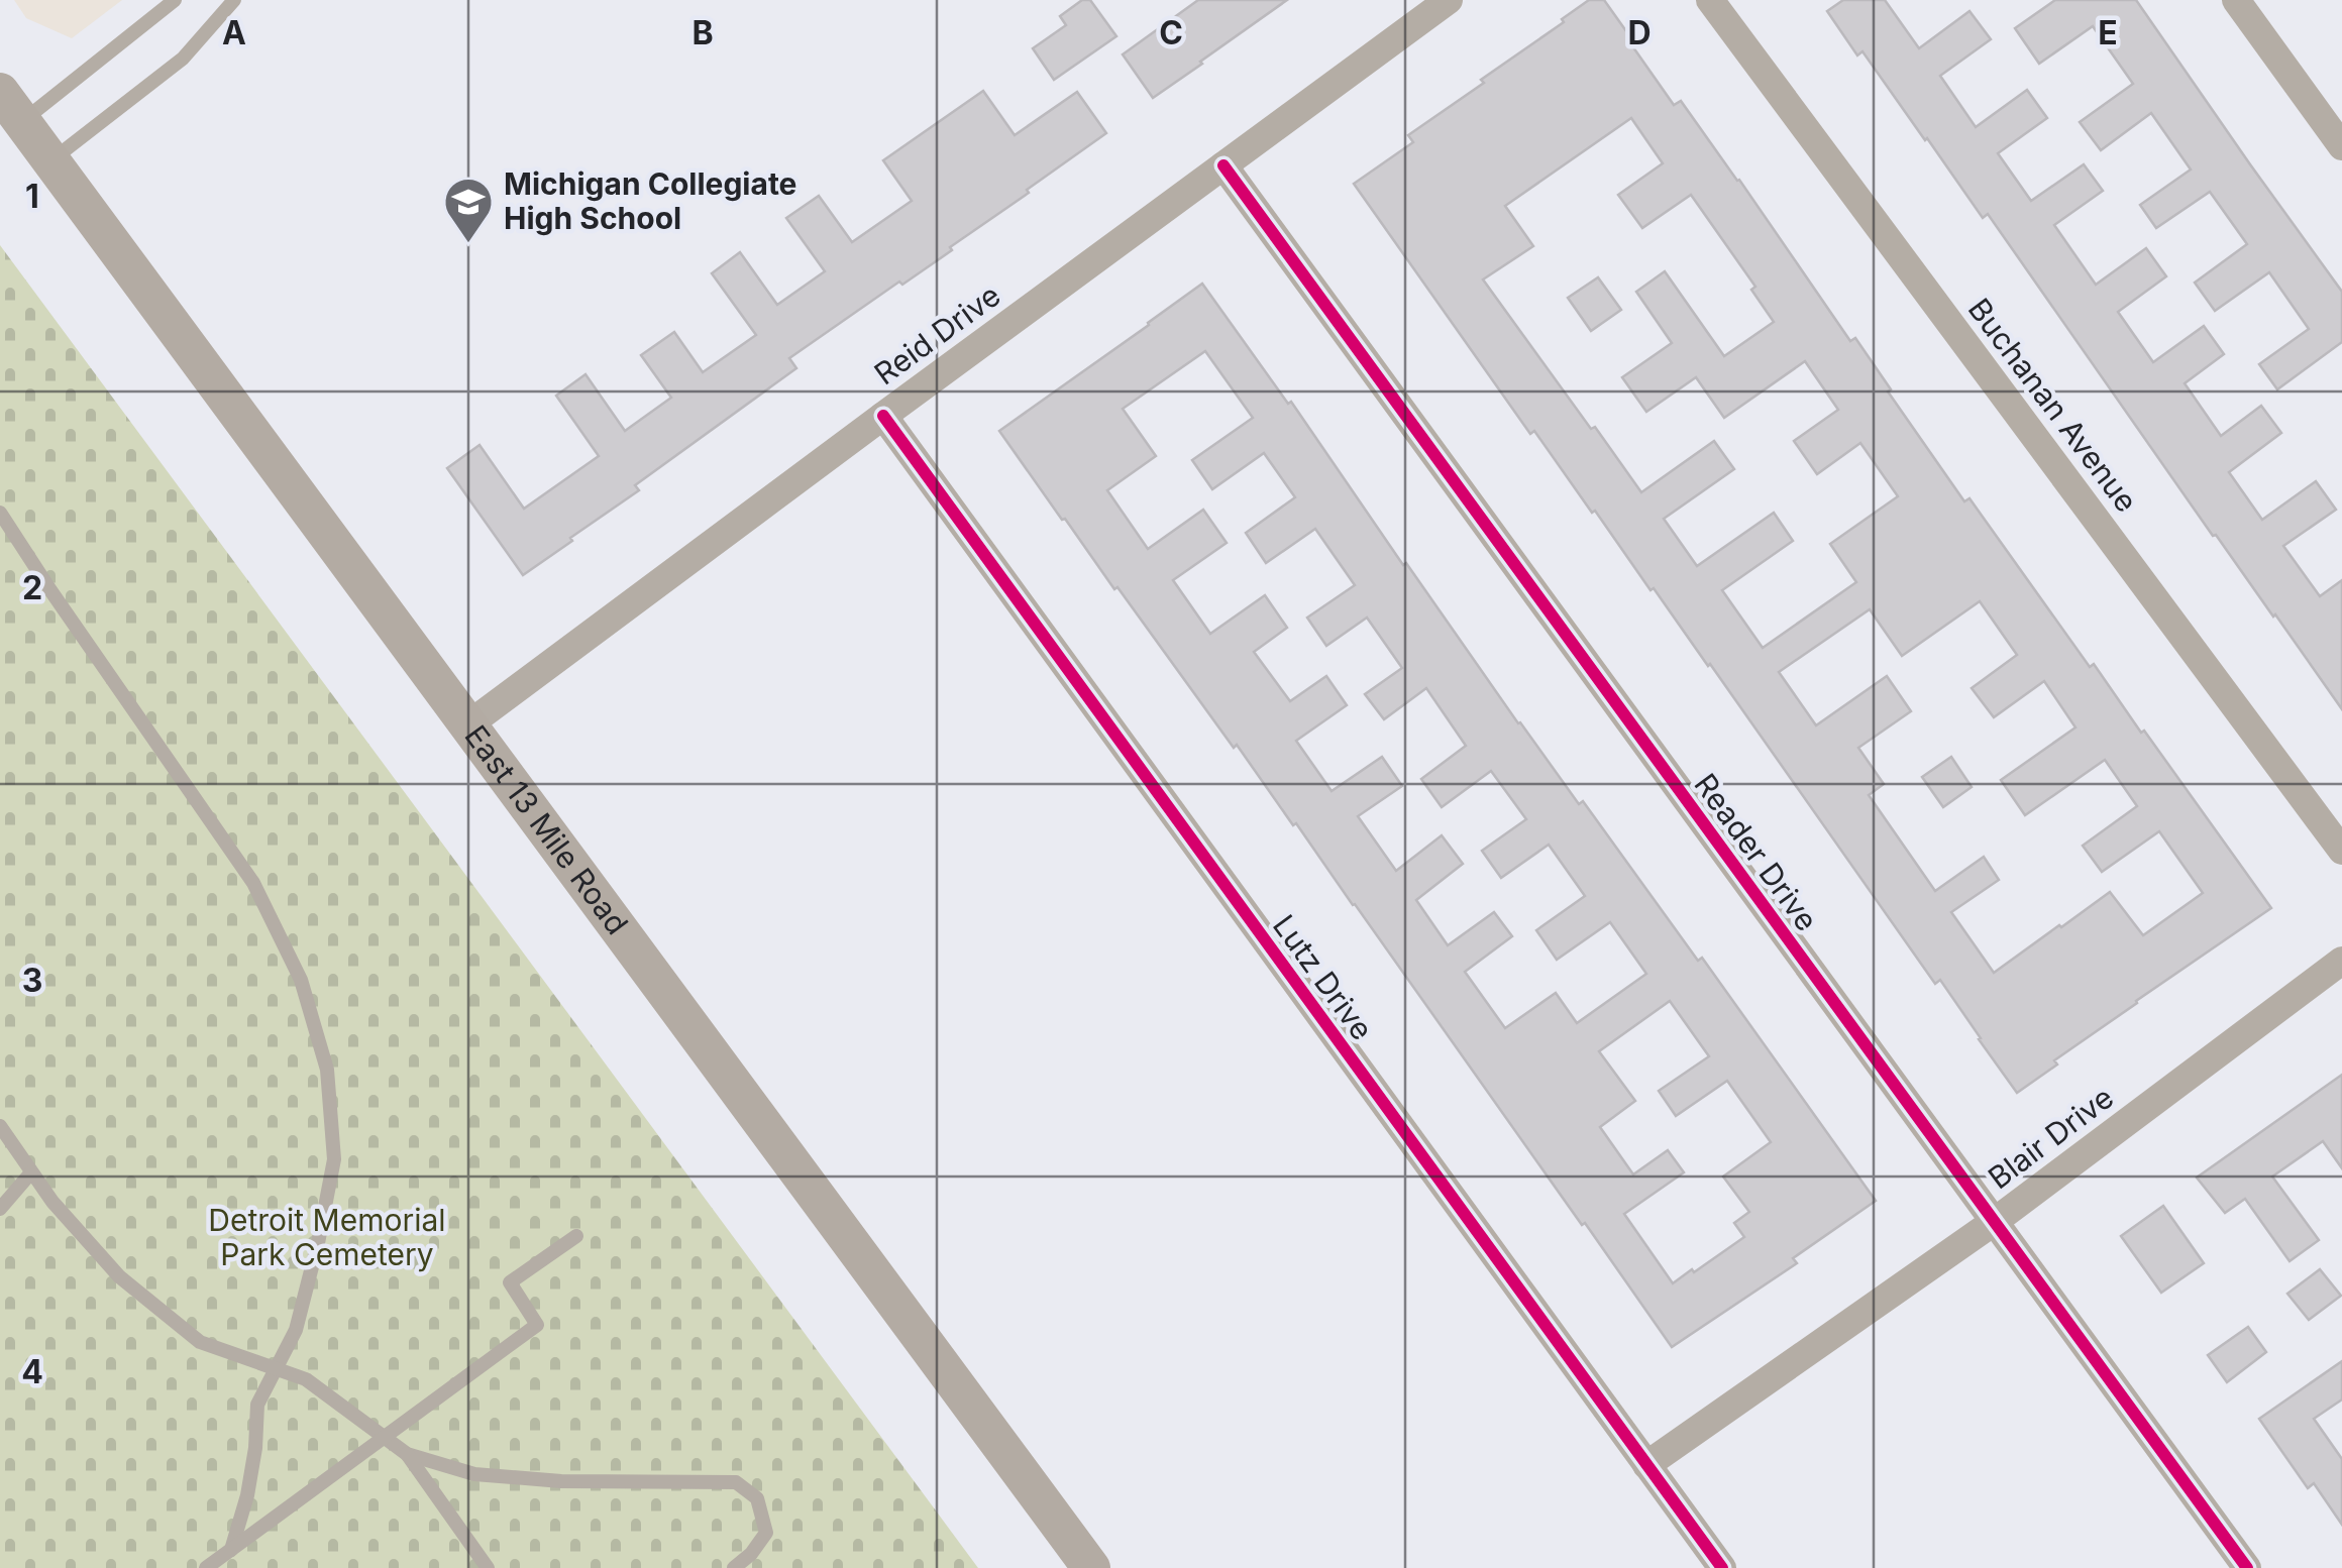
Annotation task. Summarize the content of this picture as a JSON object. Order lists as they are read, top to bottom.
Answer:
{
  "streets": {
    "main road": ["East 13 Mile Road"],
    "street": [
      "Reid Drive",
      "Buchanan Avenue",
      "Reader Drive",
      "Lutz Drive",
      "Blair Drive"
    ]
  },
  "crossings": [
    ["Reid Drive", "East 13 Mile Road"],
    ["Reid Drive", "Reader Drive"],
    ["Reid Drive", "Lutz Drive"],
    ["Reader Drive", "Blair Drive"],
    ["Lutz Drive", "Blair Drive"]
  ],
  "parks": ["Detroit Memorial Park Cemetery"],
  "places": {
    "school or university": ["Michigan Collegiate High School"]
  },
  "grid": {
    "columns": [
      "A",
      "B",
      "C",
      "D",
      "E"
    ],
    "rows": [
      "1",
      "2",
      "3",
      "4"
    ]
  }
}
